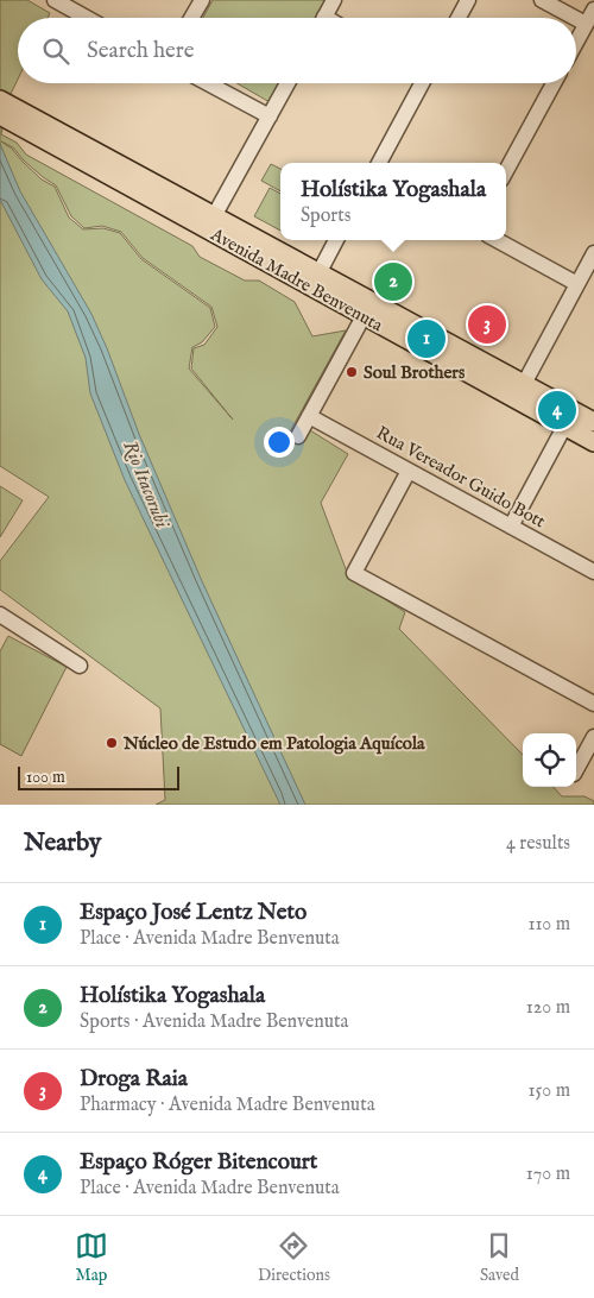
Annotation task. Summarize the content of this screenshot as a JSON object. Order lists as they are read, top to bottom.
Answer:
{
  "streets": {
    "main road": ["Avenida Madre Benvenuta"],
    "street": ["Rua Vereador Guido Bott"]
  },
  "water": ["Rio Itacorubi"],
  "places": ["Soul Brothers", "Núcleo de Estudo em Patologia Aquícola"],
  "scale_bar": "100 m",
  "page": {
    "search": "Search here",
    "popup": ["Holístika Yogashala", "Sports"],
    "pins": [
      "2",
      "3",
      "1",
      "4"
    ],
    "scale": "100 m",
    "heading": ["Nearby", "4 results"],
    "list": [
      {
        "mark": "1",
        "name": "Espaço José Lentz Neto",
        "note": "Place · Avenida Madre Benvenuta",
        "value": "110 m"
      },
      {
        "mark": "2",
        "name": "Holístika Yogashala",
        "note": "Sports · Avenida Madre Benvenuta",
        "value": "120 m"
      },
      {
        "mark": "3",
        "name": "Droga Raia",
        "note": "Pharmacy · Avenida Madre Benvenuta",
        "value": "150 m"
      },
      {
        "mark": "4",
        "name": "Espaço Róger Bitencourt",
        "note": "Place · Avenida Madre Benvenuta",
        "value": "170 m"
      }
    ],
    "nav": ["Map", "Directions", "Saved"]
  }
}
